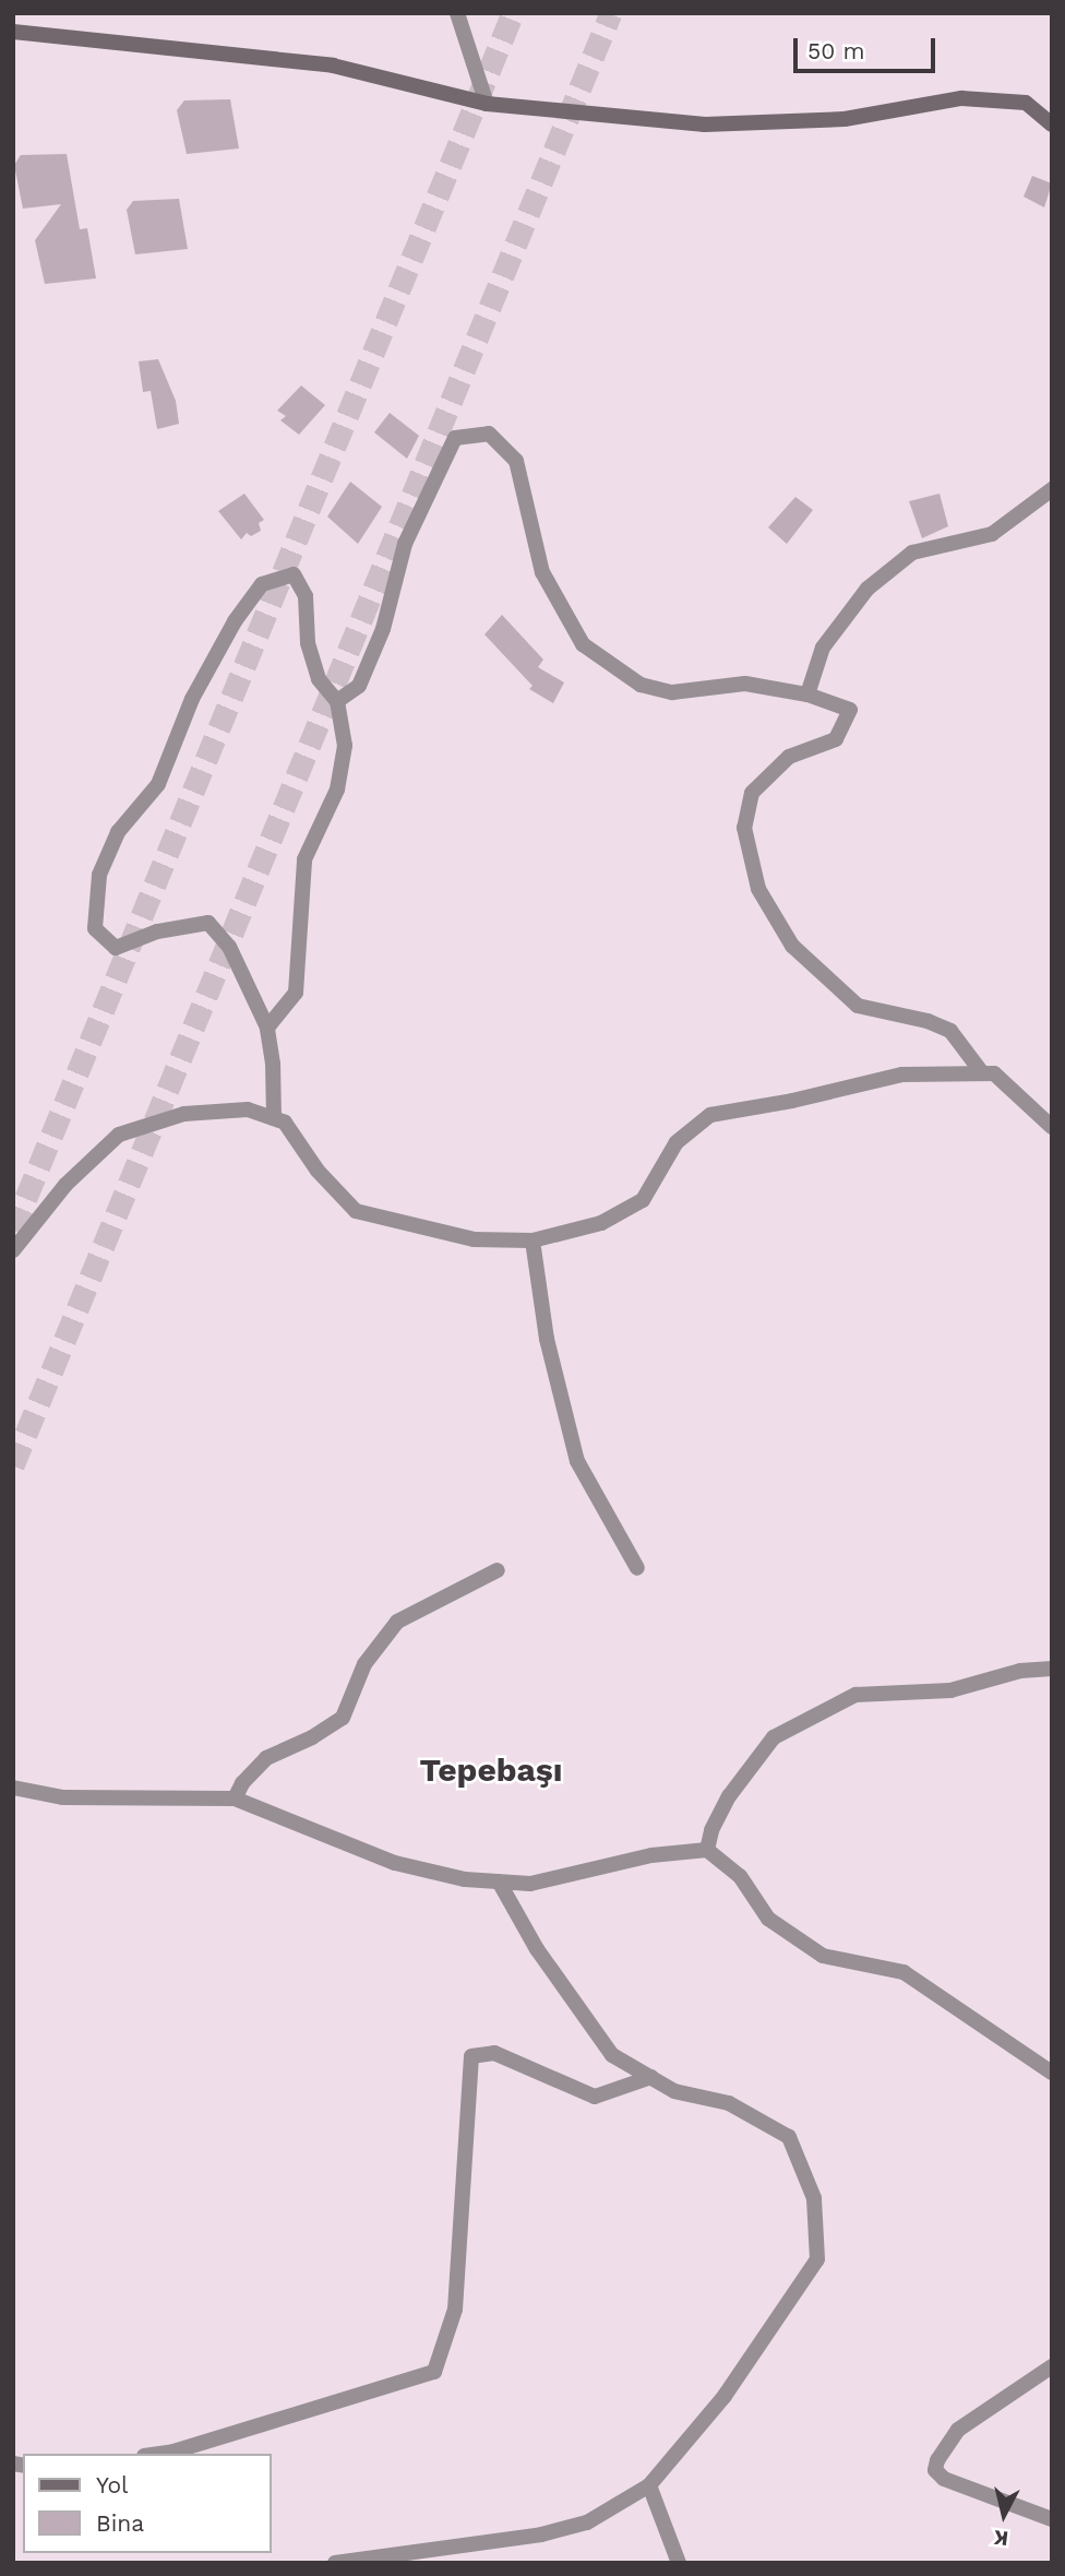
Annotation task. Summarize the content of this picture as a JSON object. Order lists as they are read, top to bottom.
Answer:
{
  "districts": ["Tepebaşı"],
  "legend": ["Yol", "Bina"],
  "scale_bar": "50 m",
  "north": "bottom"
}
